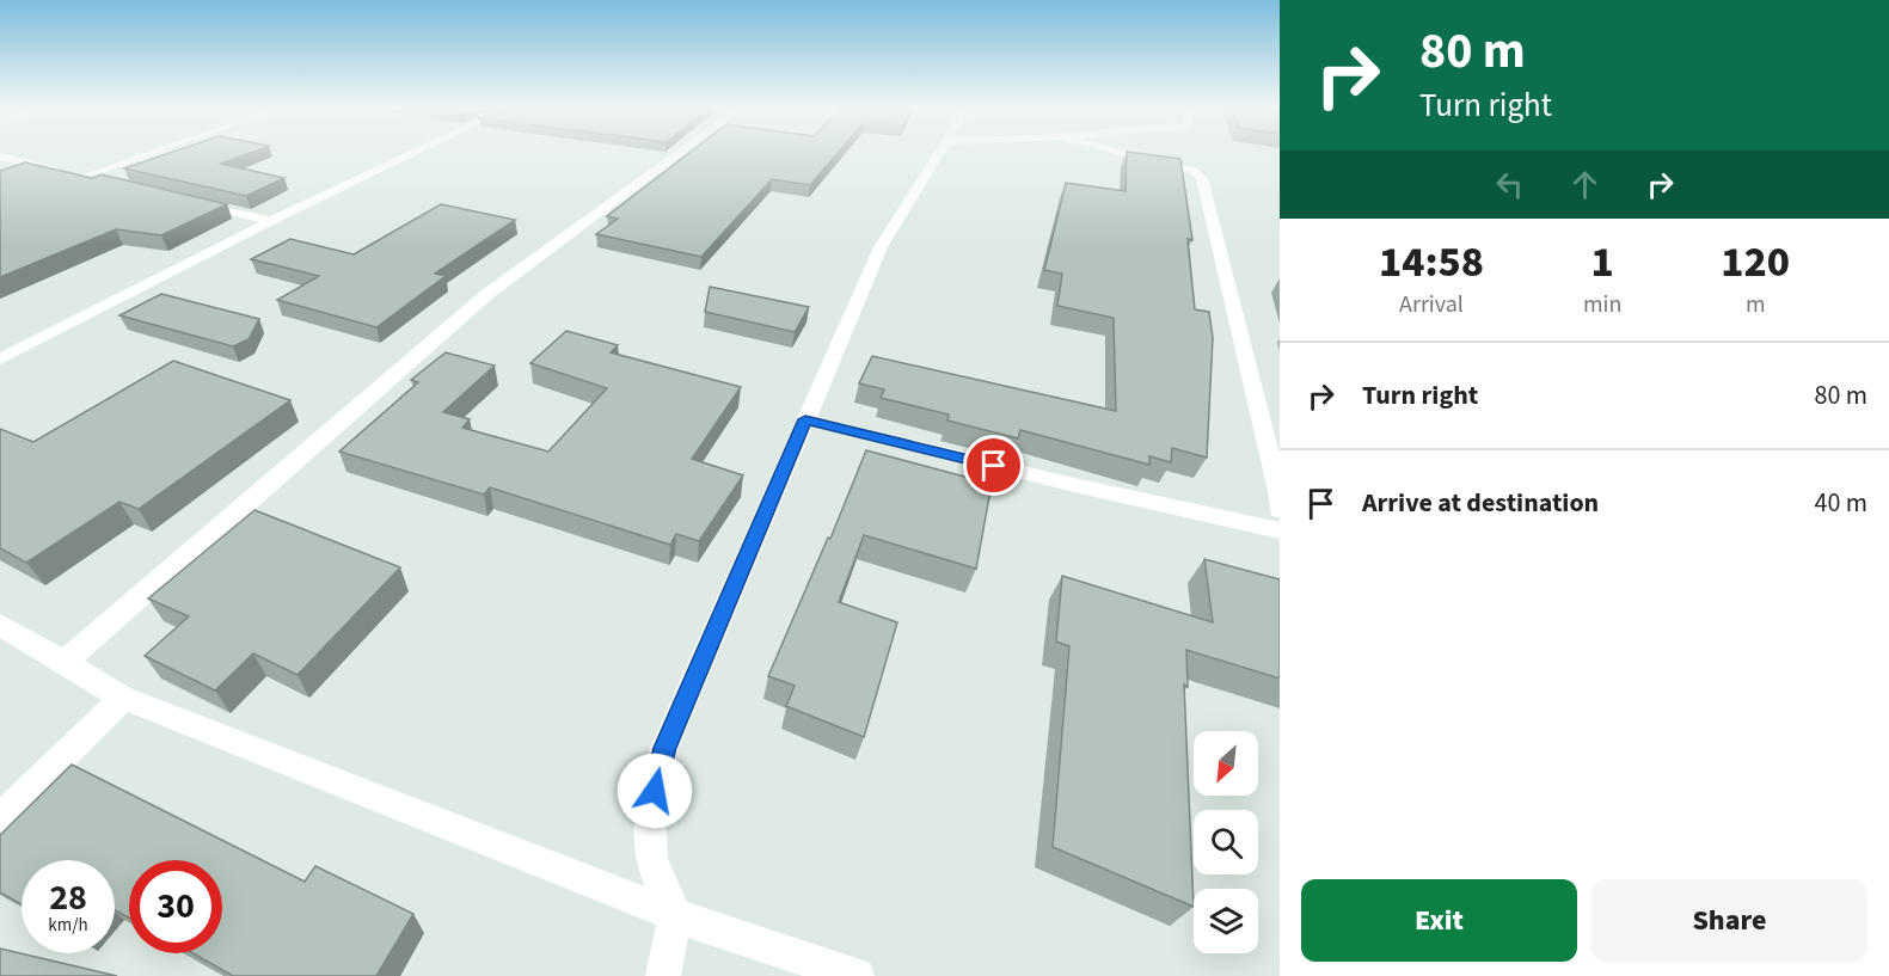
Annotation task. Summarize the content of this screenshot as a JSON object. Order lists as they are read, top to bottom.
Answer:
{
  "north": "bottom left",
  "page": {
    "turn": ["80 m", "Turn right"],
    "eta": [
      "14:58",
      "Arrival",
      "1",
      "min",
      "120",
      "m"
    ],
    "list": [
      {
        "name": "Turn right",
        "value": "80 m"
      },
      {
        "name": "Arrive at destination",
        "value": "40 m"
      }
    ],
    "speed": "28 km/h",
    "limit": "30",
    "buttons": ["Exit", "Share"]
  }
}
